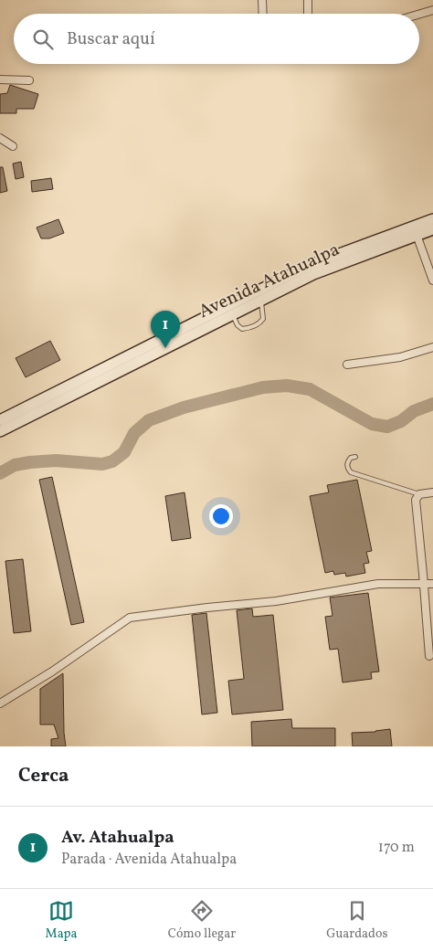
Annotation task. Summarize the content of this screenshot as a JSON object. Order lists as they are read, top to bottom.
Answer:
{
  "streets": {
    "main road": ["Avenida Atahualpa"]
  },
  "page": {
    "search": "Buscar aquí",
    "pins": "1",
    "heading": "Cerca",
    "list": [
      {
        "mark": "1",
        "name": "Av. Atahualpa",
        "note": "Parada · Avenida Atahualpa",
        "value": "170 m"
      }
    ],
    "nav": ["Mapa", "Cómo llegar", "Guardados"]
  }
}
